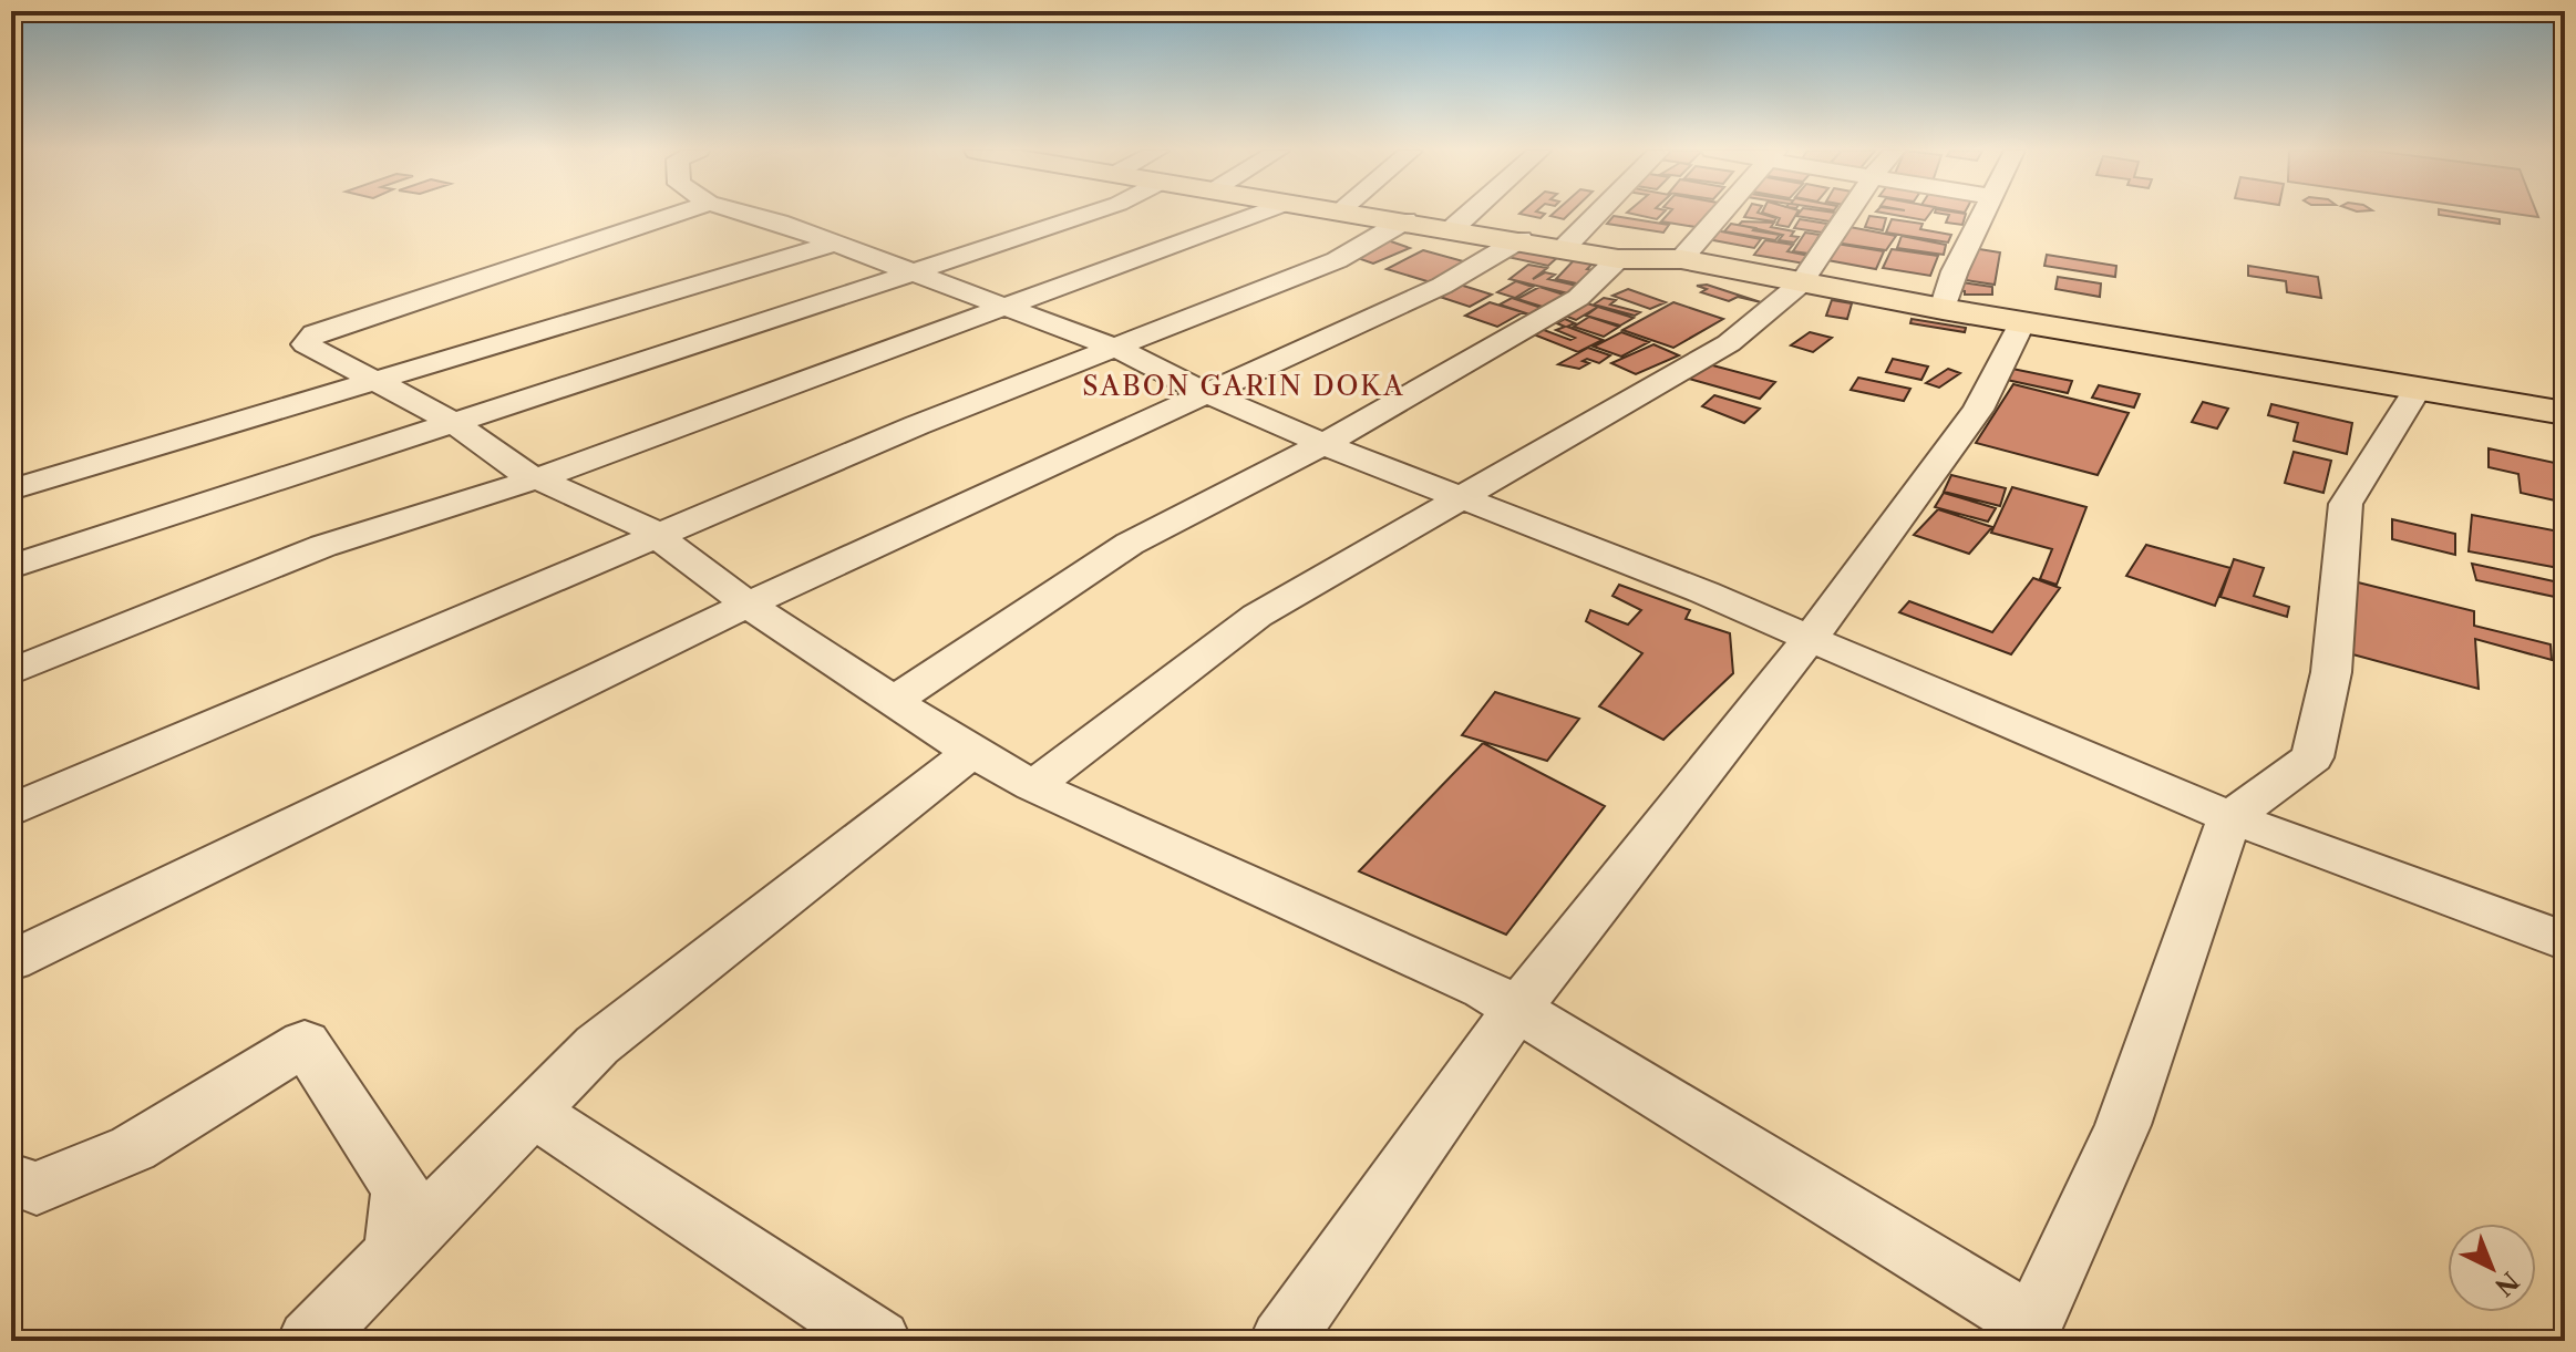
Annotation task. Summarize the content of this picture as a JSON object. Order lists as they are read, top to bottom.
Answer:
{
  "districts": ["SABON GARIN DOKA"],
  "north": "bottom right"
}
